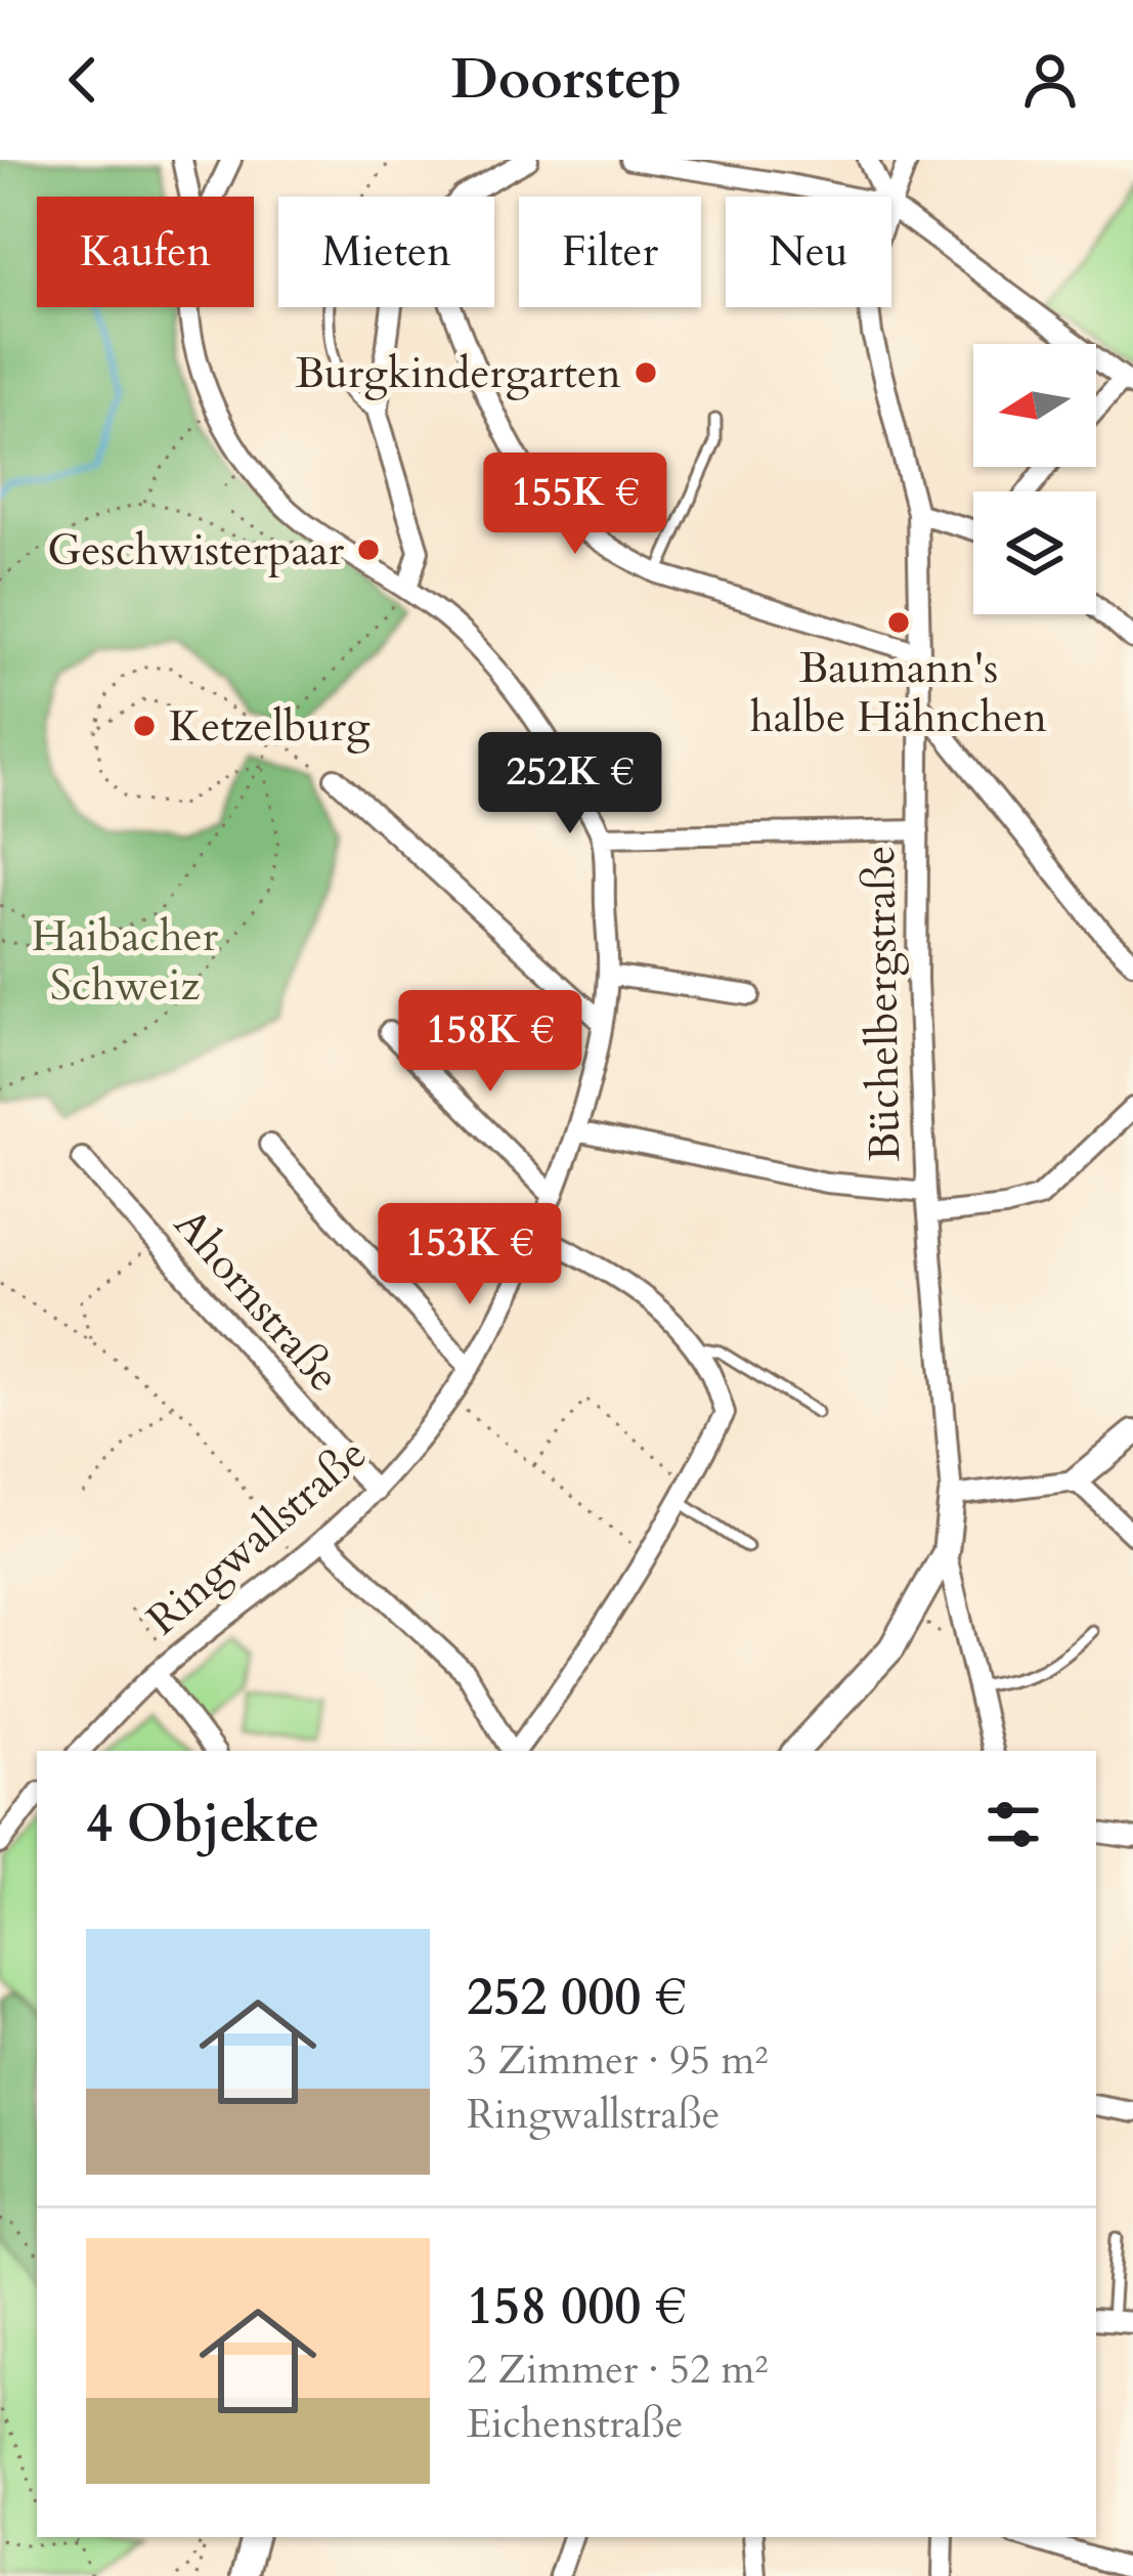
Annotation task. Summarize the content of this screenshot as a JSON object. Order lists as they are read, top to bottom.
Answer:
{
  "streets": {
    "street": ["Büchelbergstraße", "Ahornstraße", "Ringwallstraße"]
  },
  "crossings": [
    ["Ahornstraße", "Ringwallstraße"]
  ],
  "parks": ["Haibacher Schweiz"],
  "places": [
    "Burgkindergarten",
    "Geschwisterpaar",
    "Baumann's halbe Hähnchen",
    "Ketzelburg"
  ],
  "north": "left",
  "page": {
    "header": "Doorstep",
    "chip": [
      "Kaufen",
      "Mieten",
      "Filter",
      "Neu"
    ],
    "price": [
      "155K €",
      "252K €",
      "158K €",
      "153K €"
    ],
    "heading": "4 Objekte",
    "list": [
      {
        "name": "252 000 €",
        "note": "3 Zimmer · 95 m² · Ringwallstraße"
      },
      {
        "name": "158 000 €",
        "note": "2 Zimmer · 52 m² · Eichenstraße"
      }
    ]
  }
}
